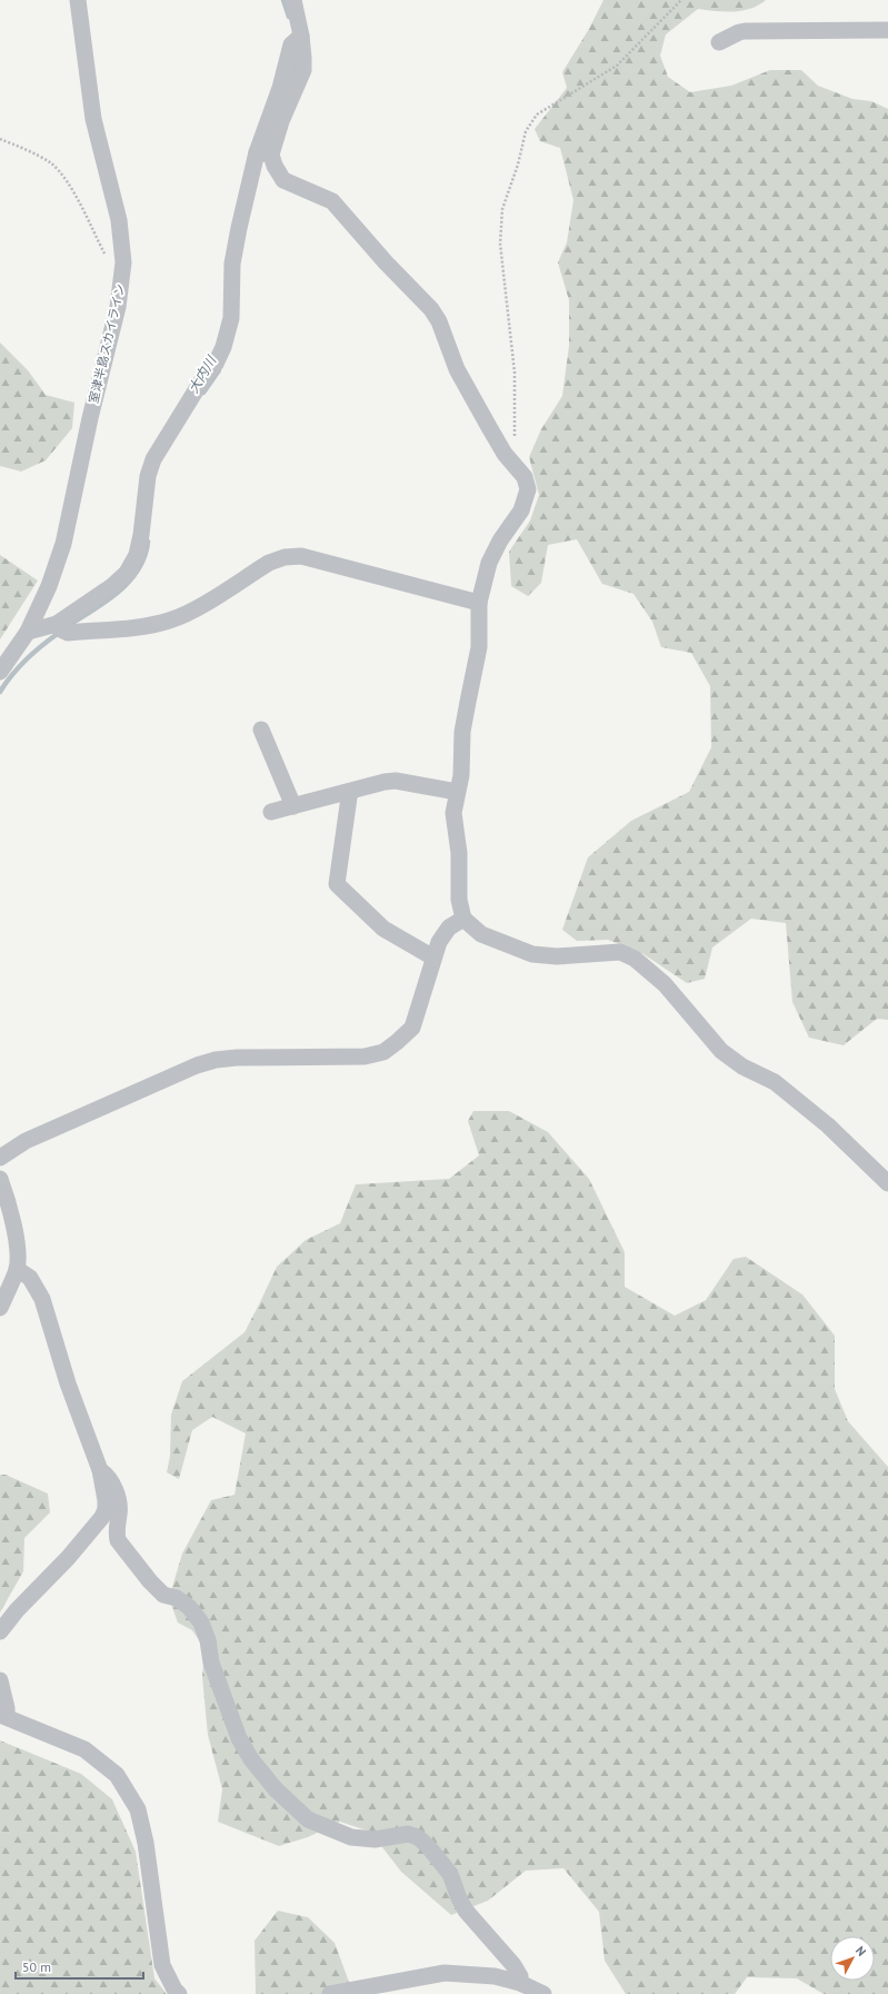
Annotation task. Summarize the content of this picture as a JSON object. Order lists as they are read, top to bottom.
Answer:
{
  "streets": {
    "street": ["室津半島スカイライン"]
  },
  "water": ["大内川"],
  "scale_bar": "50 m",
  "north": "top right"
}
